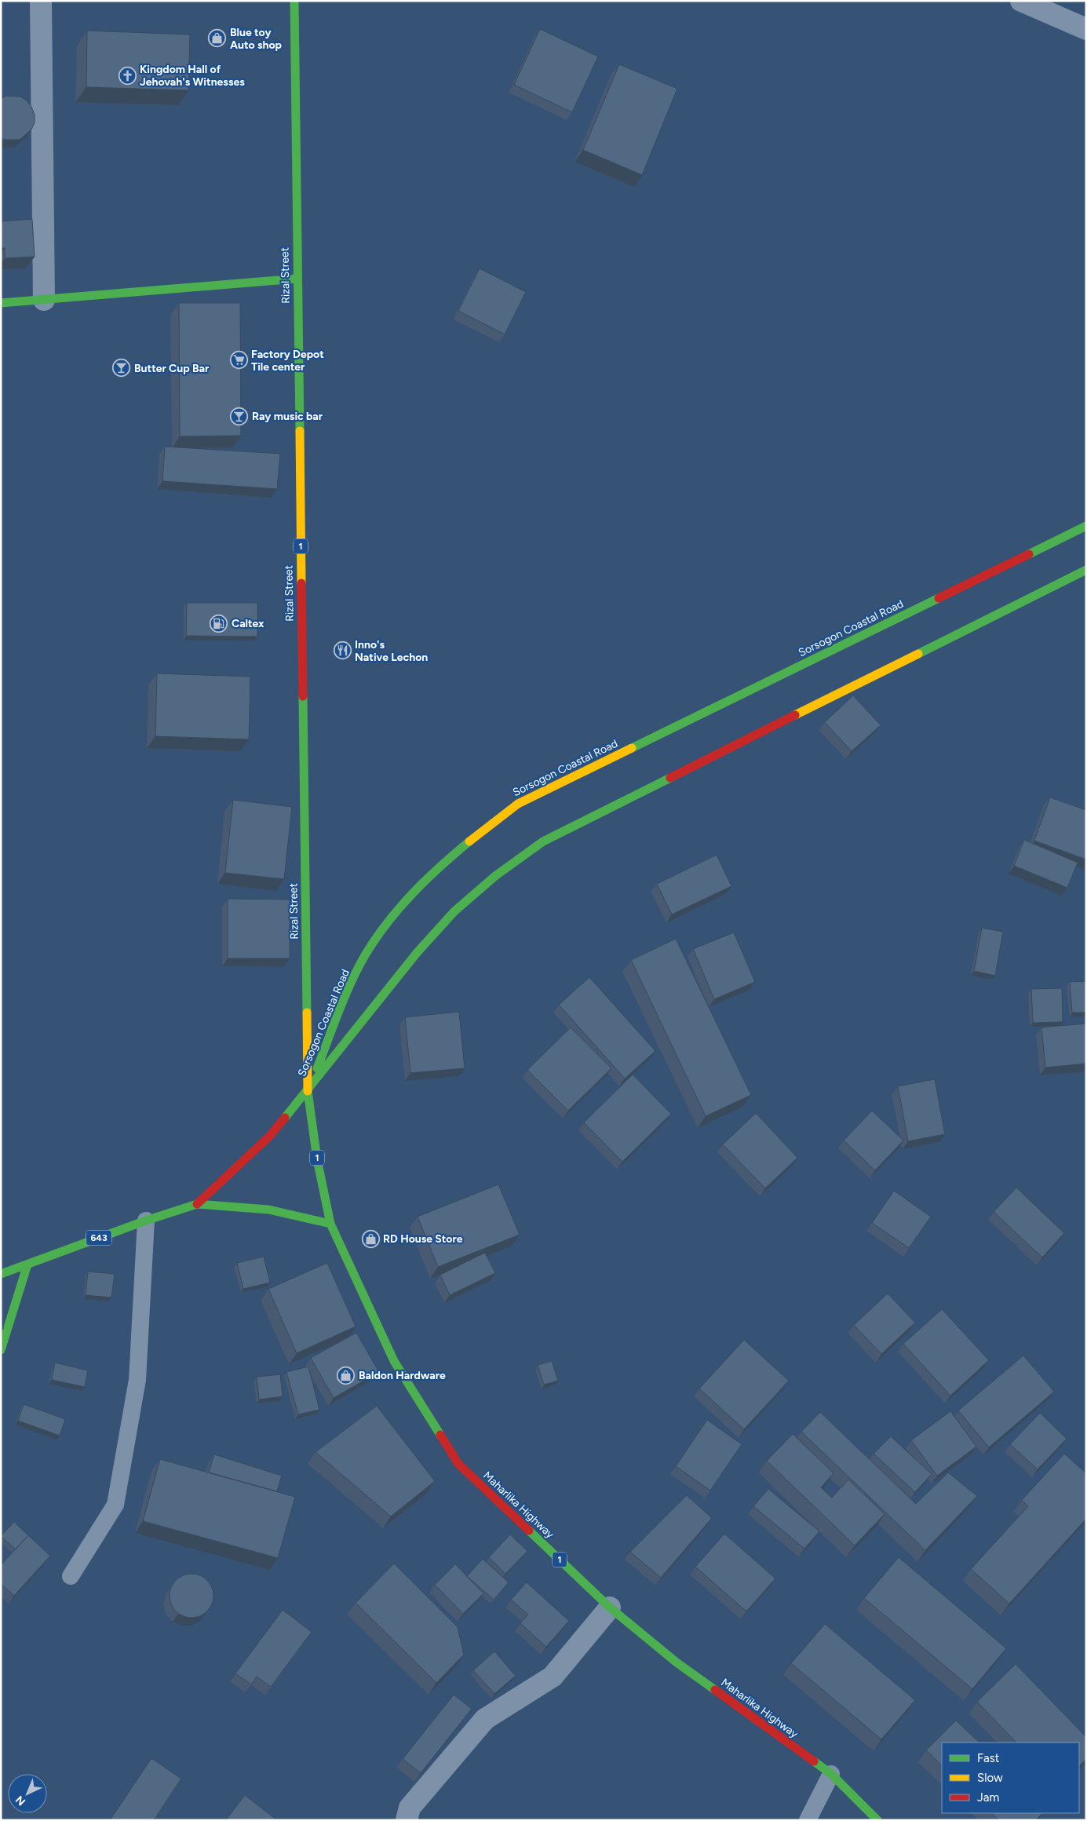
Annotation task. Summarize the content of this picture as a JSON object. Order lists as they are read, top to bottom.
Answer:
{
  "streets": {
    "main road": [
      "Rizal Street",
      "1",
      "Sorsogon Coastal Road",
      "643",
      "Maharlika Highway"
    ]
  },
  "crossings": [
    ["Rizal Street", "Sorsogon Coastal Road"],
    ["Rizal Street", "643"],
    ["Rizal Street", "Maharlika Highway"],
    ["Sorsogon Coastal Road", "643"],
    ["Sorsogon Coastal Road", "Maharlika Highway"],
    ["643", "Maharlika Highway"]
  ],
  "places": {
    "shop": ["Blue toy Auto shop", "RD House Store", "Baldon Hardware"],
    "church": ["Kingdom Hall of Jehovah's Witnesses"],
    "supermarket": ["Factory Depot Tile center"],
    "bar": ["Butter Cup Bar", "Ray music bar"],
    "fuel station": ["Caltex"],
    "restaurant": ["Inno's Native Lechon"]
  },
  "legend": ["Fast", "Slow", "Jam"],
  "north": "bottom left"
}
